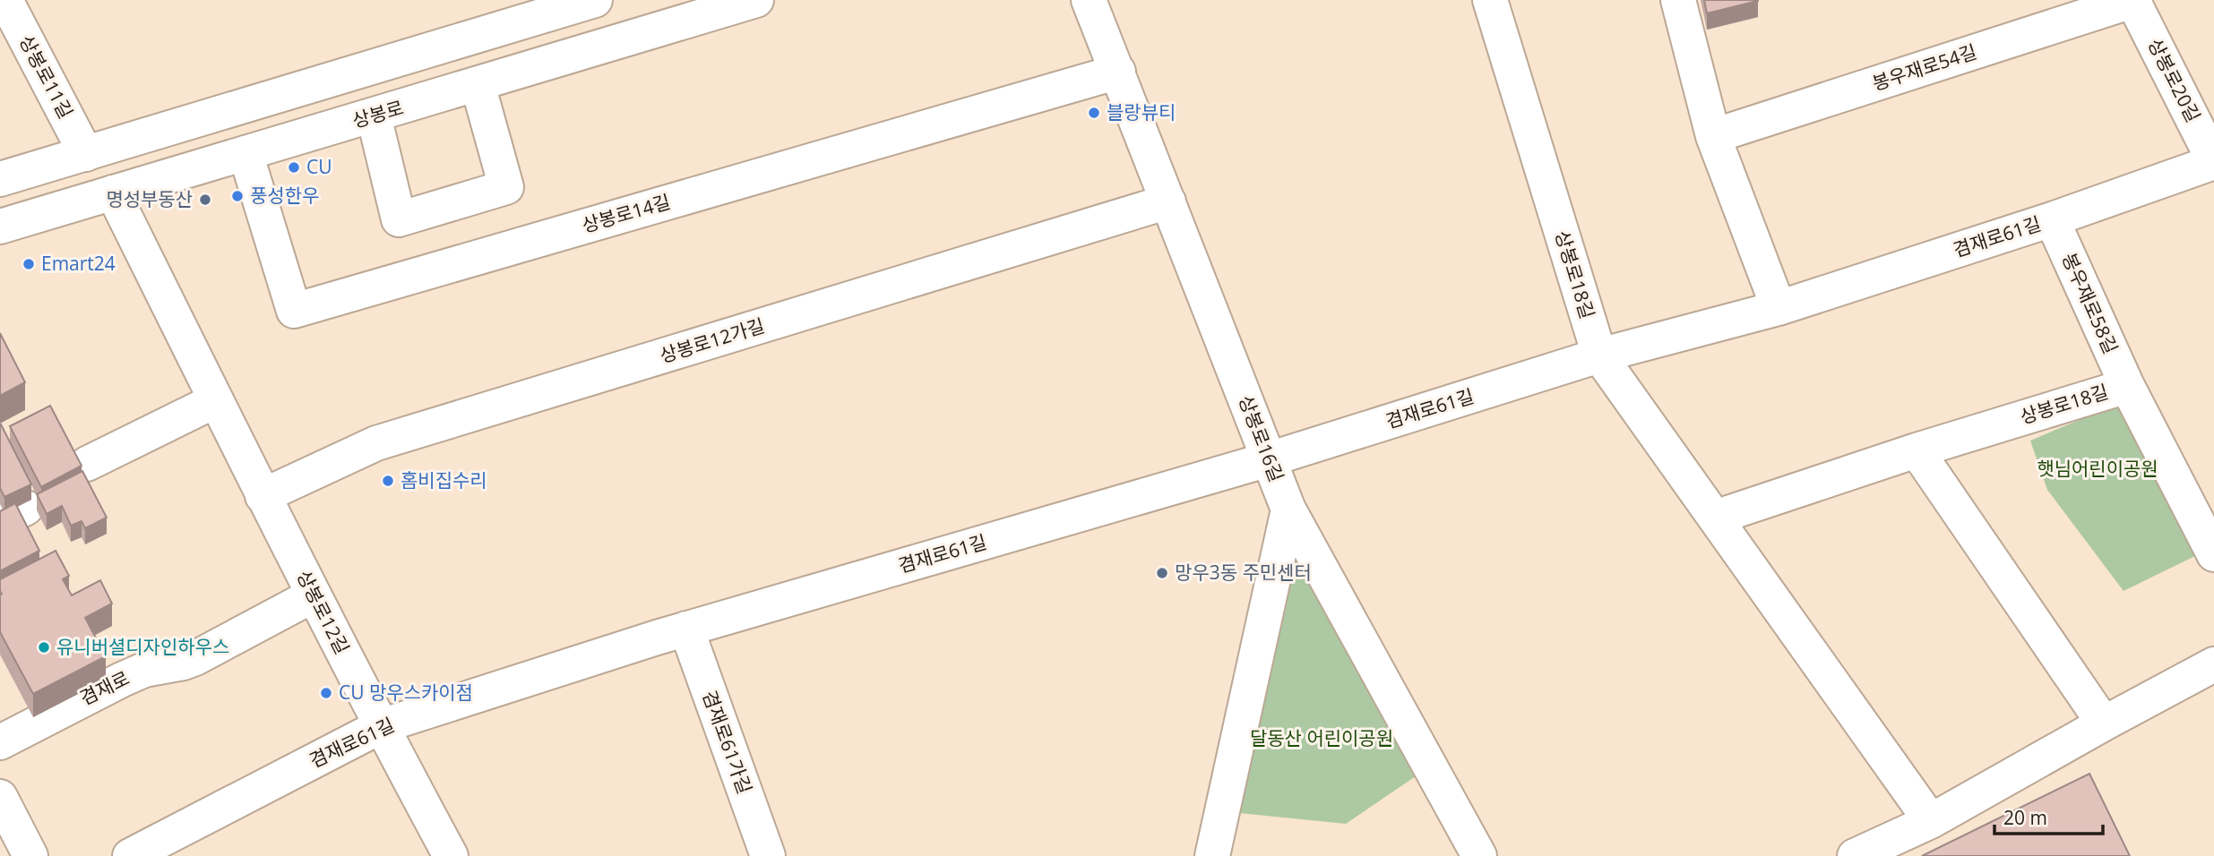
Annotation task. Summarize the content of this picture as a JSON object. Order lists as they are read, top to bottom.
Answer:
{
  "streets": {
    "street": [
      "봉우재로54길",
      "상봉로11길",
      "상봉로20길",
      "상봉로",
      "상봉로14길",
      "겸재로61길",
      "상봉로18길",
      "봉우재로58길",
      "상봉로12가길",
      "상봉로16길",
      "상봉로12길",
      "겸재로",
      "겸재로61가길"
    ]
  },
  "crossings": [
    ["봉우재로54길", "상봉로20길"],
    ["상봉로20길", "겸재로61길"],
    ["상봉로", "상봉로14길"],
    ["상봉로", "상봉로12길"],
    ["상봉로14길", "상봉로16길"],
    ["겸재로61길", "상봉로18길"],
    ["겸재로61길", "봉우재로58길"],
    ["겸재로61길", "상봉로16길"],
    ["겸재로61길", "상봉로12길"],
    ["겸재로61길", "겸재로61가길"],
    ["상봉로18길", "봉우재로58길"],
    ["상봉로12가길", "상봉로16길"],
    ["상봉로12가길", "상봉로12길"],
    ["상봉로12길", "겸재로"]
  ],
  "parks": ["햇님어린이공원", "달동산 어린이공원"],
  "places": [
    "블랑뷰티",
    "CU",
    "풍성한우",
    "명성부동산",
    "Emart24",
    "홈비집수리",
    "망우3동 주민센터",
    "유니버셜디자인하우스",
    "CU 망우스카이점"
  ],
  "scale_bar": "20 m"
}
